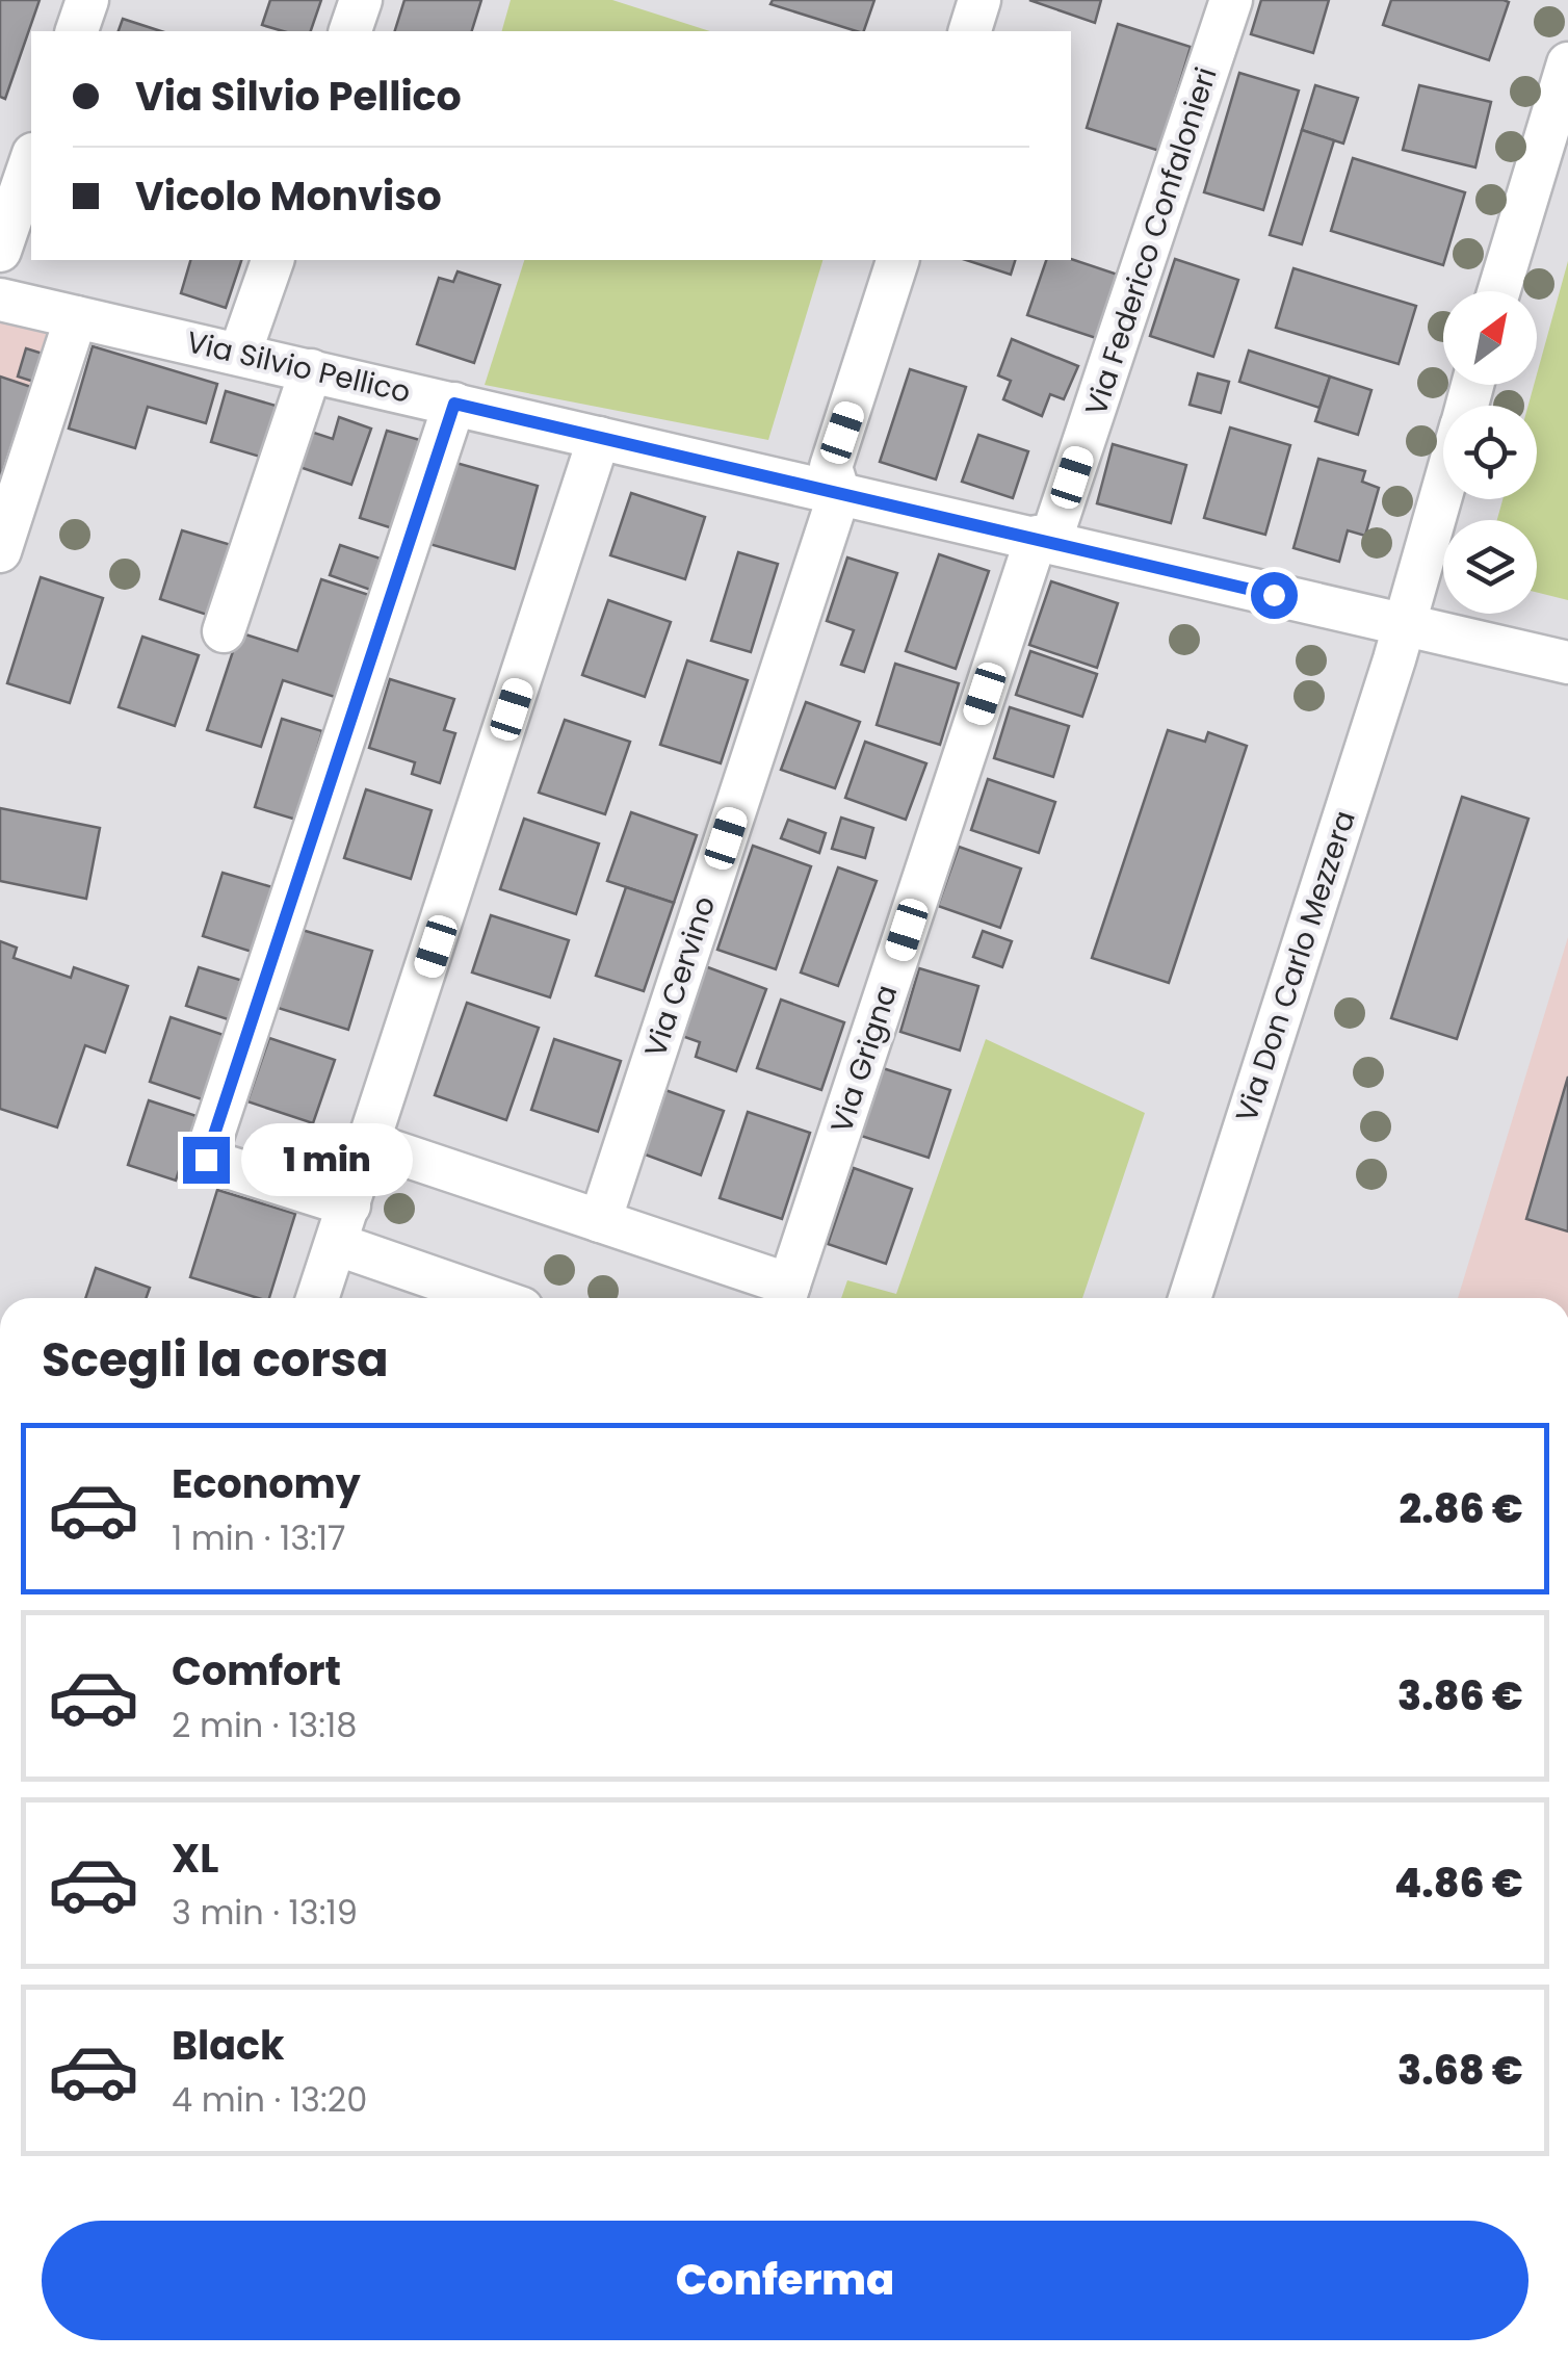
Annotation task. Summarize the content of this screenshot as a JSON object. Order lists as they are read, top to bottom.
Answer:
{
  "streets": {
    "street": [
      "Via Federico Confalonieri",
      "Via Silvio Pellico",
      "Via Don Carlo Mezzera",
      "Via Cervino",
      "Via Grigna"
    ]
  },
  "crossings": [
    ["Via Federico Confalonieri", "Via Silvio Pellico"],
    ["Via Federico Confalonieri", "Via Grigna"],
    ["Via Silvio Pellico", "Via Don Carlo Mezzera"],
    ["Via Silvio Pellico", "Via Cervino"],
    ["Via Silvio Pellico", "Via Grigna"]
  ],
  "north": "top right",
  "page": {
    "banner": ["Via Silvio Pellico", "Vicolo Monviso"],
    "bubble": "1 min",
    "heading": "Scegli la corsa",
    "list": [
      {
        "name": "Economy",
        "note": "1 min · 13:17",
        "value": "2.86 €"
      },
      {
        "name": "Comfort",
        "note": "2 min · 13:18",
        "value": "3.86 €"
      },
      {
        "name": "XL",
        "note": "3 min · 13:19",
        "value": "4.86 €"
      },
      {
        "name": "Black",
        "note": "4 min · 13:20",
        "value": "3.68 €"
      }
    ],
    "buttons": "Conferma"
  }
}
